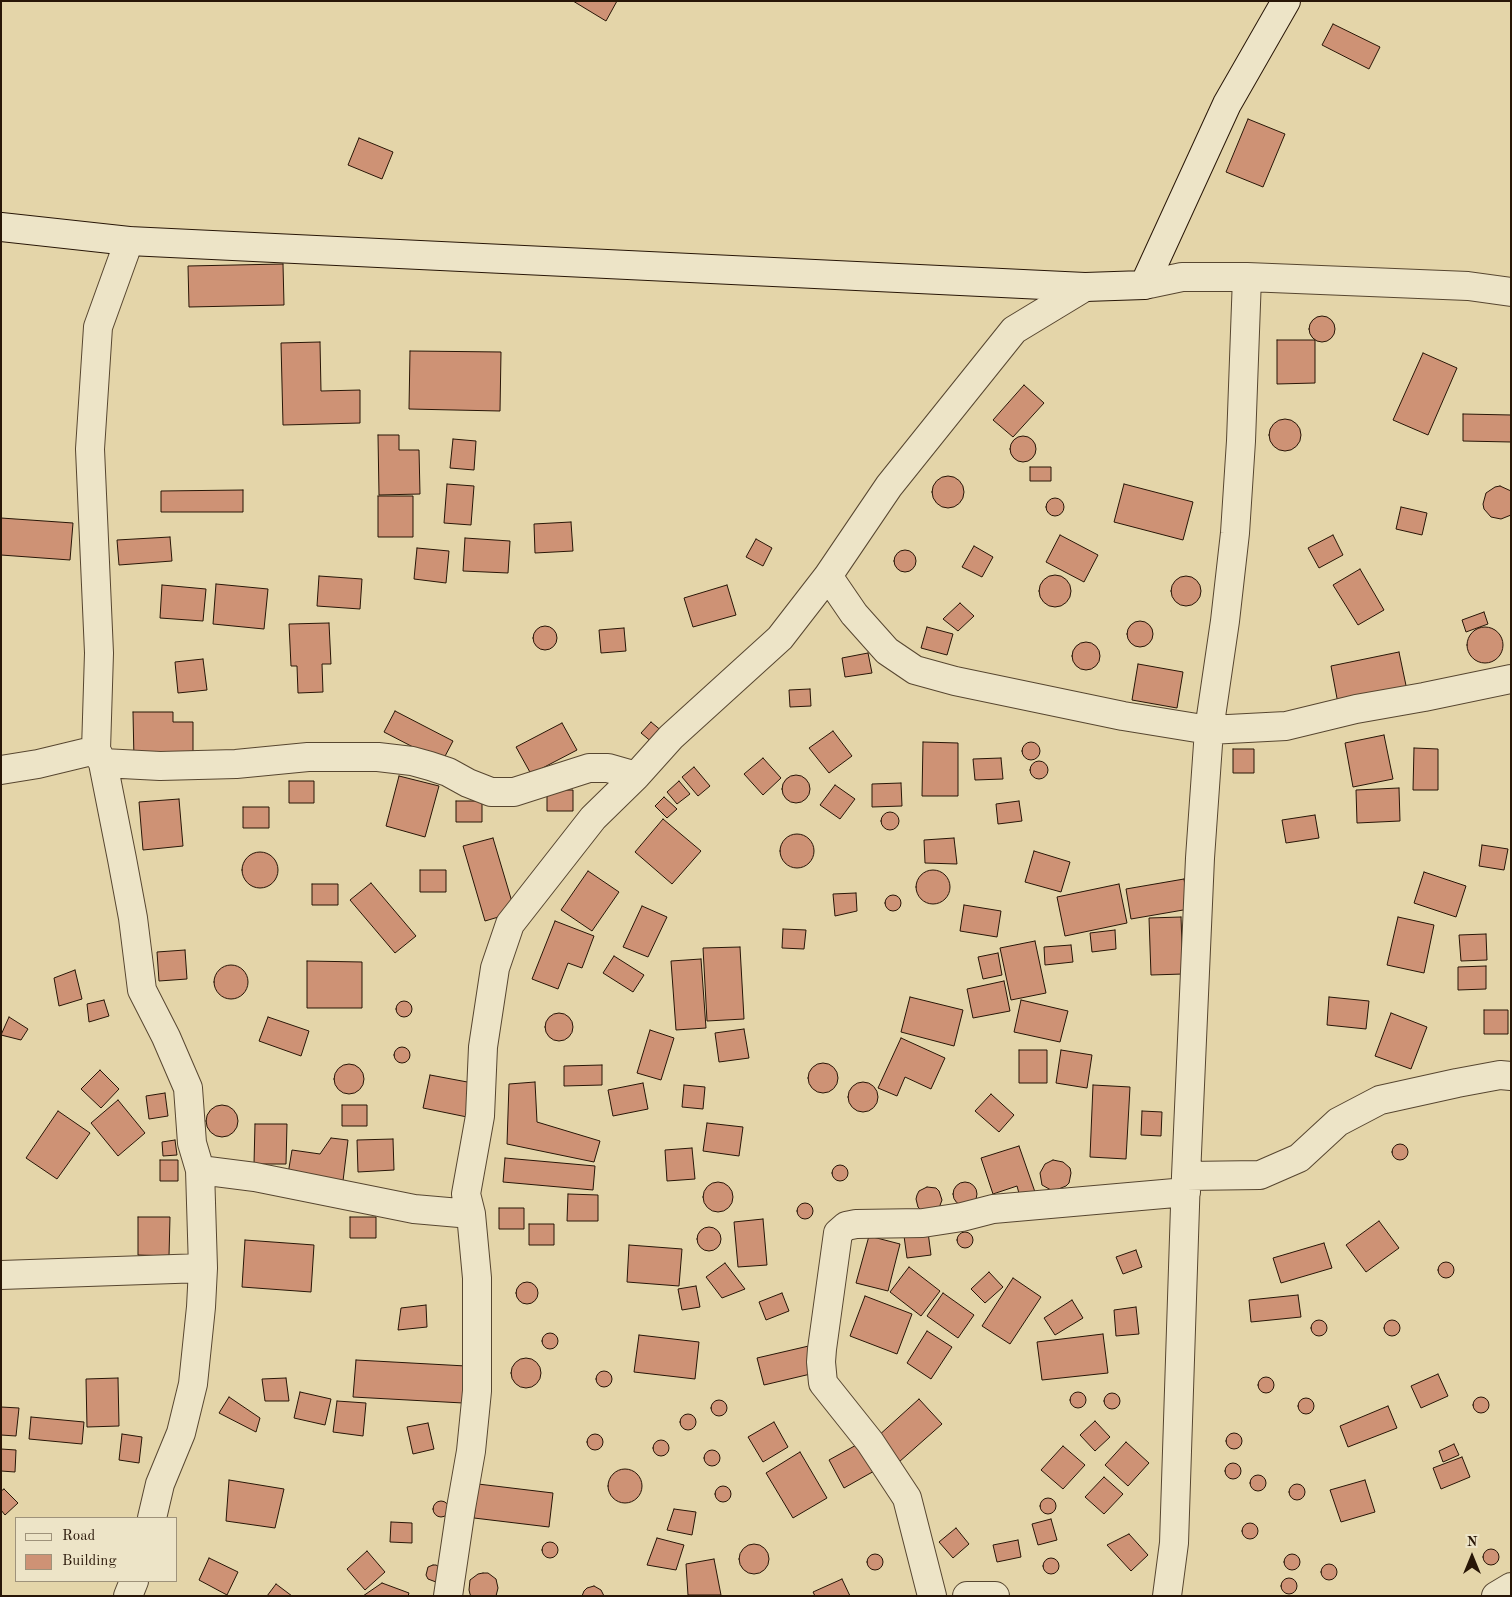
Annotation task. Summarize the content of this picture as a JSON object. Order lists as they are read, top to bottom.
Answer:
{
  "legend": ["Road", "Building"],
  "north": "top"
}
